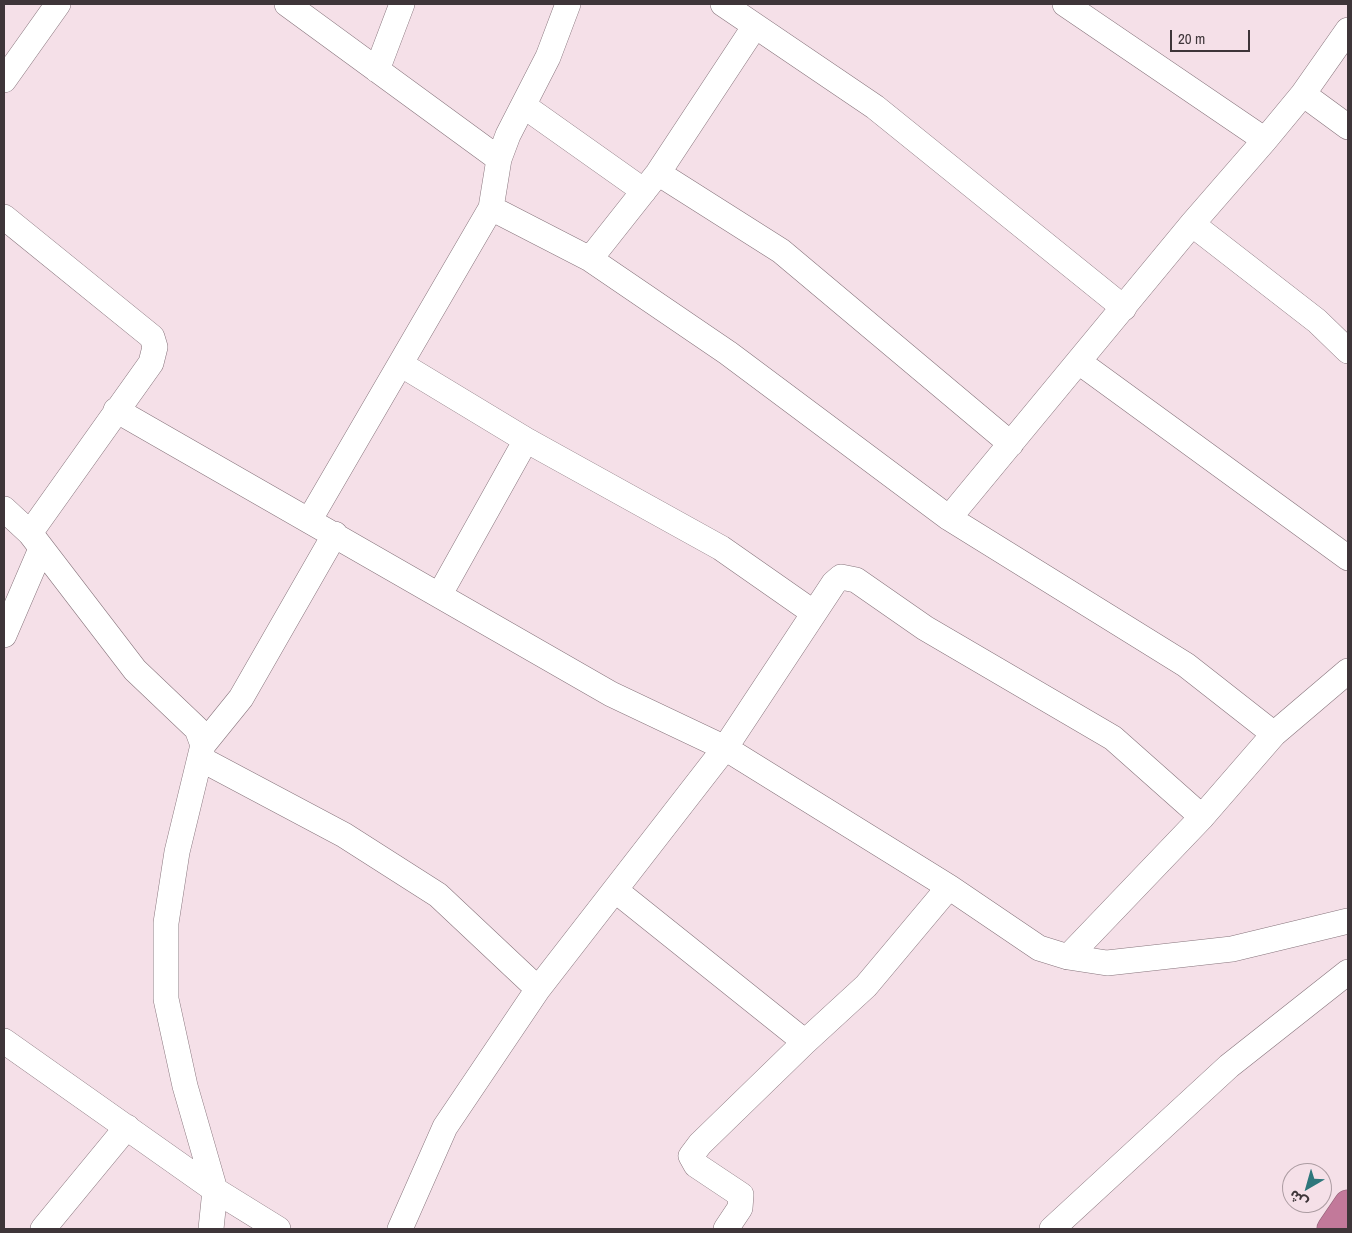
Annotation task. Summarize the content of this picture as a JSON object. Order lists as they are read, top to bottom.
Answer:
{
  "scale_bar": "20 m",
  "north": "bottom left"
}
